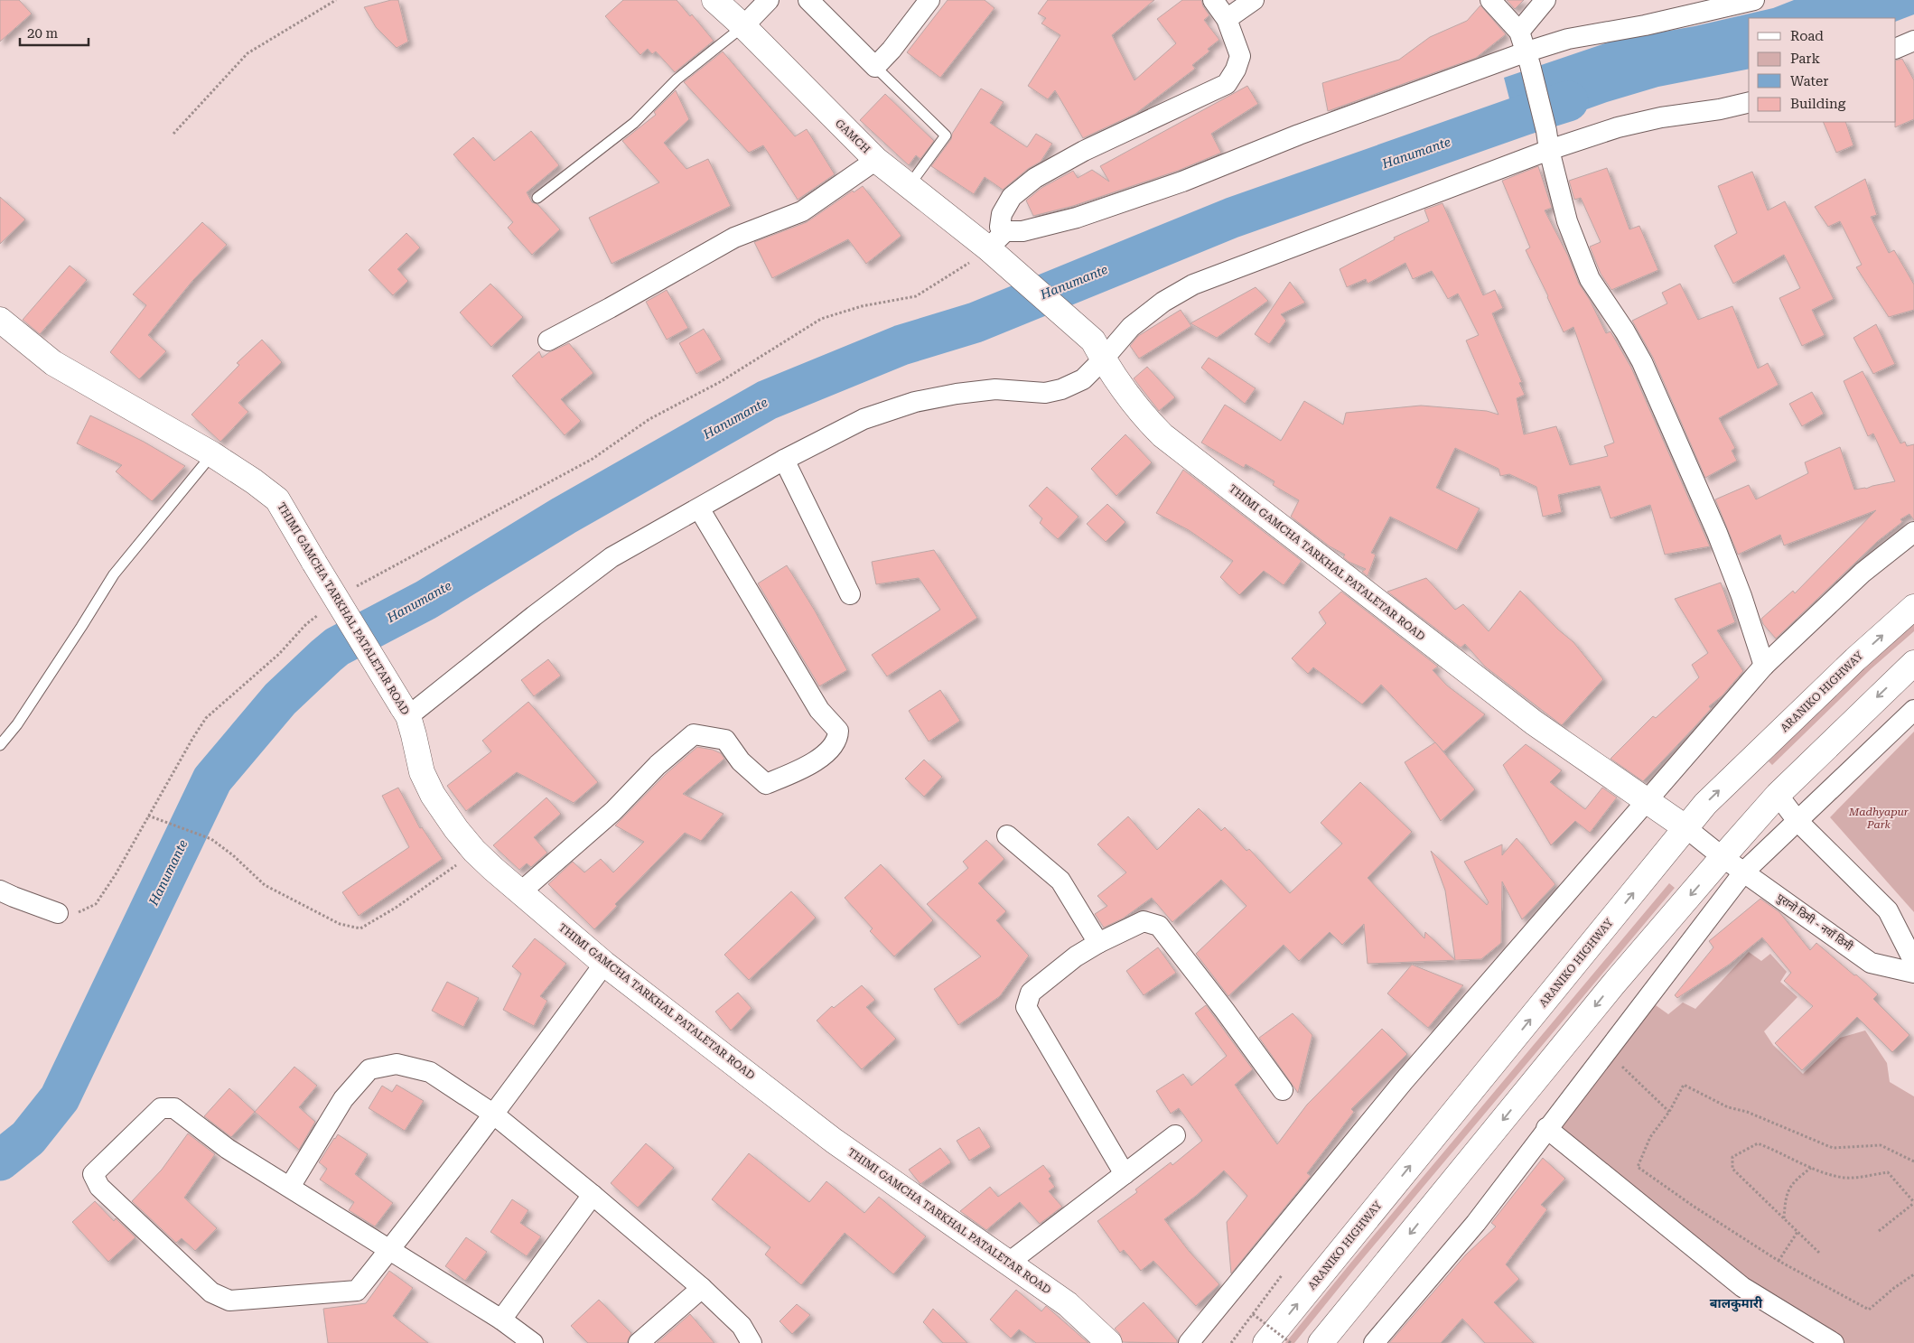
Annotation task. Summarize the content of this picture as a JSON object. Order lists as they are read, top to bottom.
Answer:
{
  "streets": {
    "main road": ["GAMCH", "THIMI GAMCHA TARKHAL PATALETAR ROAD", "ARANIKO HIGHWAY"],
    "street": ["पुरानो ठिमी - नयाँ ठिमी"]
  },
  "crossings": [
    ["GAMCH", "THIMI GAMCHA TARKHAL PATALETAR ROAD"],
    ["THIMI GAMCHA TARKHAL PATALETAR ROAD", "ARANIKO HIGHWAY"],
    ["THIMI GAMCHA TARKHAL PATALETAR ROAD", "पुरानो ठिमी - नयाँ ठिमी"],
    ["ARANIKO HIGHWAY", "पुरानो ठिमी - नयाँ ठिमी"]
  ],
  "districts": ["बालकुमारी"],
  "water": ["Hanumante"],
  "parks": ["Madhyapur Park"],
  "legend": [
    "Road",
    "Park",
    "Water",
    "Building"
  ],
  "scale_bar": "20 m"
}
